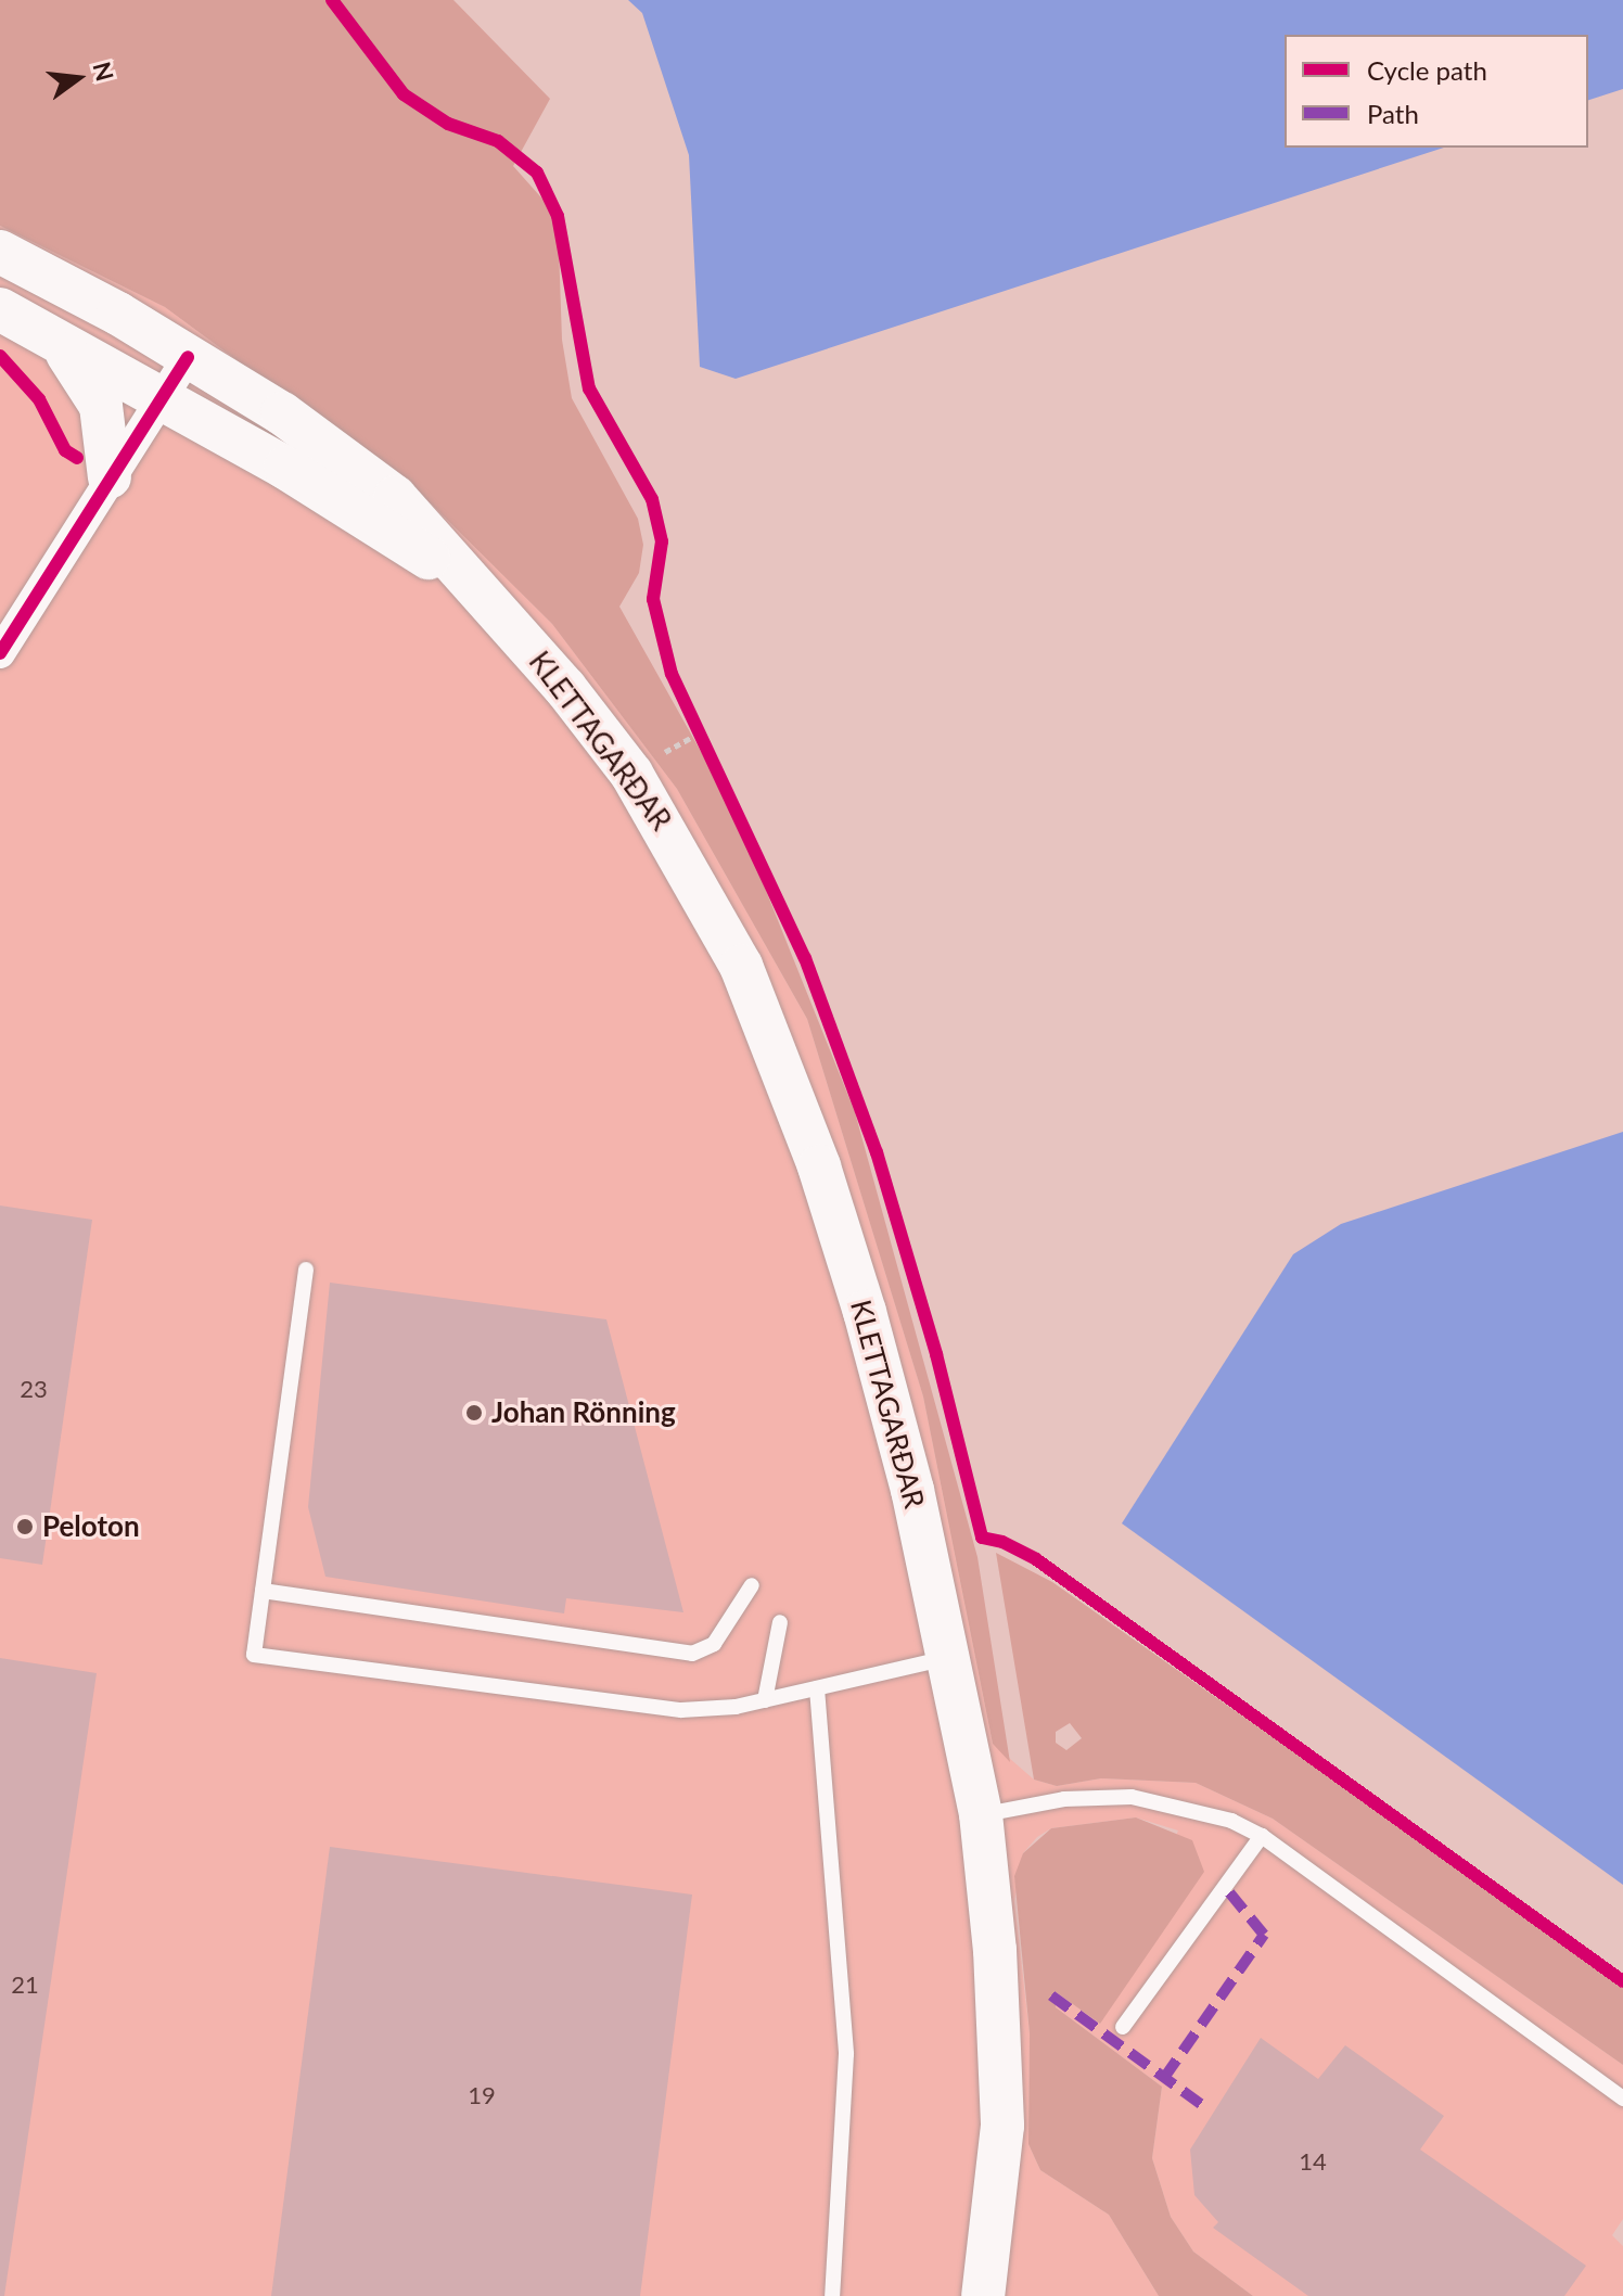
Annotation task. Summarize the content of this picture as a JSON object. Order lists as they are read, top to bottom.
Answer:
{
  "streets": {
    "main road": ["KLETTAGARÐAR"]
  },
  "places": ["Johan Rönning", "Peloton"],
  "house_numbers": [
    "23",
    "21",
    "19",
    "14"
  ],
  "legend": ["Cycle path", "Path"],
  "north": "right"
}
